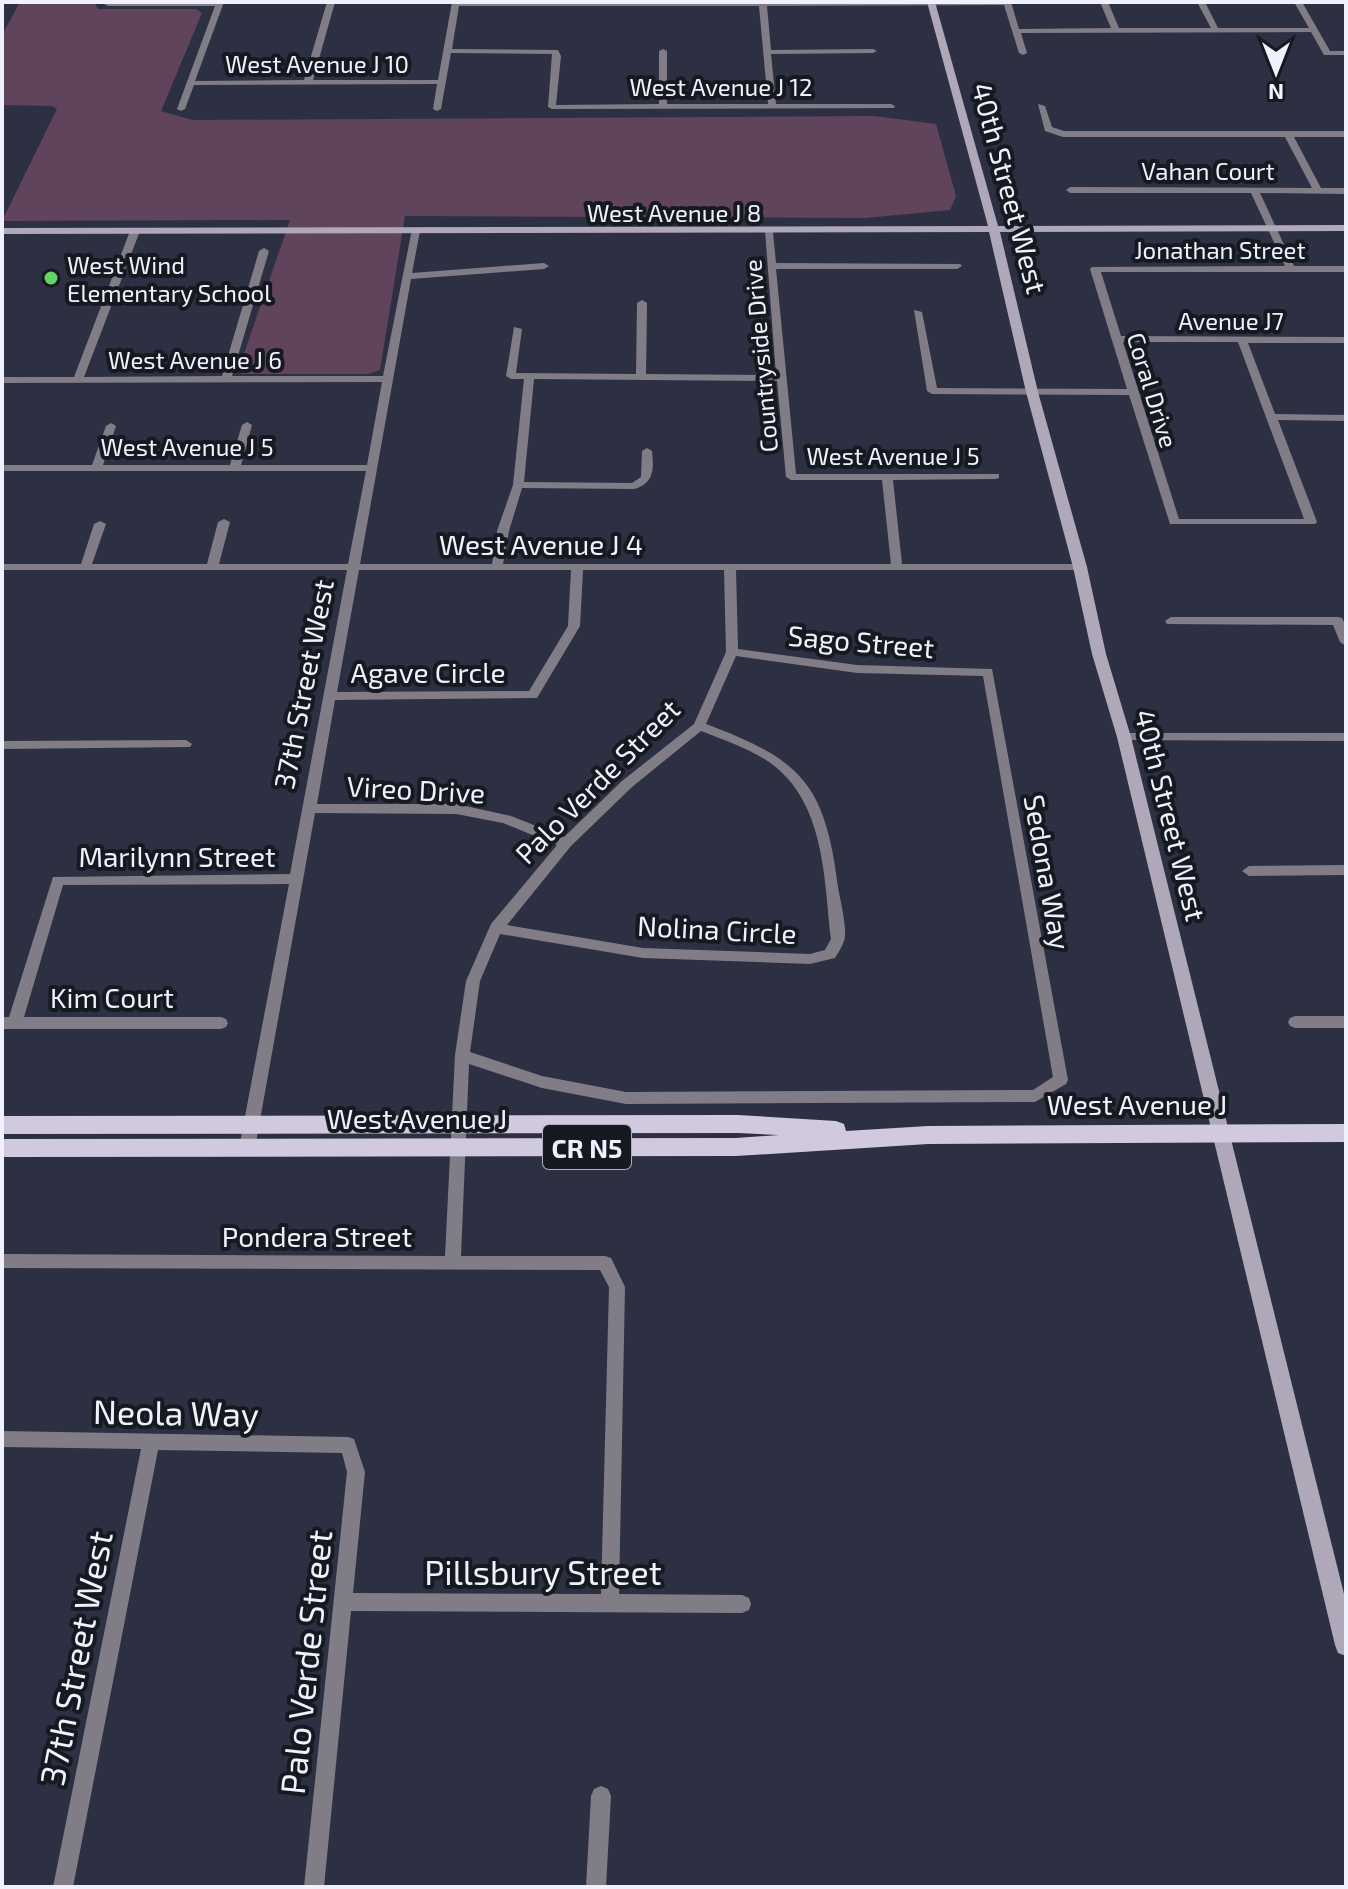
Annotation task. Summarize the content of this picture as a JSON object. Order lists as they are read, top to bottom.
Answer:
{
  "streets": {
    "main road": [
      "40th Street West",
      "West Avenue J 8",
      "West Avenue J",
      "CR N5"
    ],
    "street": [
      "West Avenue J 10",
      "West Avenue J 12",
      "Vahan Court",
      "Jonathan Street",
      "Avenue J7",
      "Countryside Drive",
      "West Avenue J 6",
      "Coral Drive",
      "West Avenue J 5",
      "West Avenue J 4",
      "Sago Street",
      "Agave Circle",
      "37th Street West",
      "Palo Verde Street",
      "Vireo Drive",
      "Marilynn Street",
      "Sedona Way",
      "Nolina Circle",
      "Kim Court",
      "Pondera Street",
      "Neola Way",
      "Pillsbury Street"
    ]
  },
  "crossings": [
    ["40th Street West", "West Avenue J 8"],
    ["40th Street West", "West Avenue J 4"],
    ["40th Street West", "West Avenue J"],
    ["West Avenue J 8", "Countryside Drive"],
    ["West Avenue J 8", "37th Street West"],
    ["Jonathan Street", "Coral Drive"],
    ["Avenue J7", "Coral Drive"],
    ["Countryside Drive", "West Avenue J 5"],
    ["West Avenue J 6", "37th Street West"],
    ["West Avenue J 5", "37th Street West"],
    ["West Avenue J 4", "Agave Circle"],
    ["West Avenue J 4", "37th Street West"],
    ["West Avenue J 4", "Palo Verde Street"],
    ["Sago Street", "Palo Verde Street"],
    ["Sago Street", "Sedona Way"],
    ["Agave Circle", "37th Street West"],
    ["37th Street West", "Vireo Drive"],
    ["37th Street West", "Marilynn Street"],
    ["37th Street West", "West Avenue J"],
    ["37th Street West", "Neola Way"],
    ["Palo Verde Street", "Vireo Drive"],
    ["Palo Verde Street", "Nolina Circle"],
    ["Palo Verde Street", "West Avenue J"],
    ["Palo Verde Street", "Pondera Street"],
    ["Palo Verde Street", "Neola Way"],
    ["Palo Verde Street", "Pillsbury Street"],
    ["Marilynn Street", "Kim Court"],
    ["Sedona Way", "West Avenue J"],
    ["Pondera Street", "Pillsbury Street"]
  ],
  "places": ["West Wind Elementary School"],
  "north": "bottom"
}
